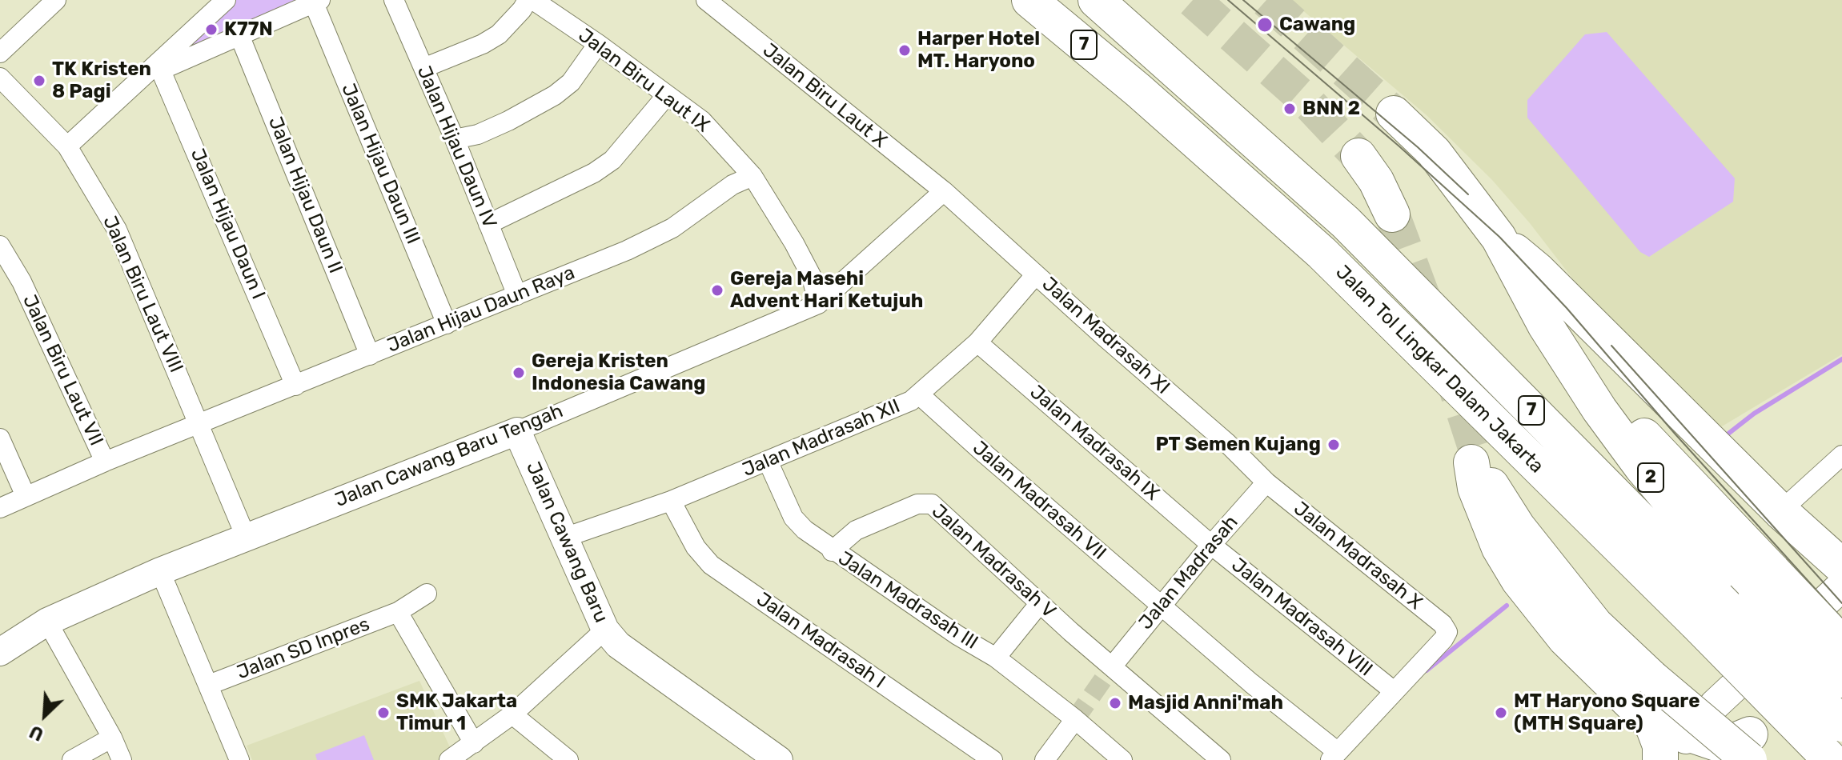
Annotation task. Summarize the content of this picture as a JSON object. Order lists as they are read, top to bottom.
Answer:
{
  "streets": {
    "highway": ["7", "Jalan Tol Lingkar Dalam Jakarta", "2"],
    "street": [
      "Jalan Biru Laut IX",
      "Jalan Biru Laut X",
      "Jalan Hijau Daun IV",
      "Jalan Hijau Daun III",
      "Jalan Hijau Daun II",
      "Jalan Hijau Daun I",
      "Jalan Biru Laut VIII",
      "Jalan Hijau Daun Raya",
      "Jalan Madrasah XI",
      "Jalan Biru Laut VII",
      "Jalan Madrasah XII",
      "Jalan Madrasah IX",
      "Jalan Cawang Baru Tengah",
      "Jalan Madrasah VII",
      "Jalan Cawang Baru",
      "Jalan Madrasah X",
      "Jalan Madrasah V",
      "Jalan Madrasah",
      "Jalan Madrasah III",
      "Jalan Madrasah VIII",
      "Jalan Madrasah I",
      "Jalan SD Inpres"
    ]
  },
  "crossings": [
    ["Jalan Biru Laut IX", "Jalan Hijau Daun Raya"],
    ["Jalan Biru Laut IX", "Jalan Cawang Baru Tengah"],
    ["Jalan Biru Laut X", "Jalan Madrasah XI"],
    ["Jalan Biru Laut X", "Jalan Cawang Baru Tengah"],
    ["Jalan Hijau Daun IV", "Jalan Hijau Daun Raya"],
    ["Jalan Hijau Daun III", "Jalan Hijau Daun Raya"],
    ["Jalan Hijau Daun II", "Jalan Hijau Daun Raya"],
    ["Jalan Hijau Daun I", "Jalan Hijau Daun Raya"],
    ["Jalan Biru Laut VIII", "Jalan Hijau Daun Raya"],
    ["Jalan Biru Laut VIII", "Jalan Cawang Baru Tengah"],
    ["Jalan Hijau Daun Raya", "Jalan Biru Laut VII"],
    ["Jalan Madrasah XI", "Jalan Madrasah XII"],
    ["Jalan Madrasah XI", "Jalan Cawang Baru Tengah"],
    ["Jalan Madrasah XI", "Jalan Madrasah X"],
    ["Jalan Madrasah XI", "Jalan Madrasah"],
    ["Jalan Madrasah XII", "Jalan Madrasah IX"],
    ["Jalan Madrasah XII", "Jalan Madrasah VII"],
    ["Jalan Madrasah XII", "Jalan Cawang Baru"],
    ["Jalan Madrasah XII", "Jalan Madrasah III"],
    ["Jalan Madrasah XII", "Jalan Madrasah I"],
    ["Jalan Madrasah IX", "Jalan Madrasah"],
    ["Jalan Madrasah IX", "Jalan Madrasah VIII"],
    ["Jalan Cawang Baru Tengah", "Jalan Cawang Baru"],
    ["Jalan Madrasah VII", "Jalan Madrasah"],
    ["Jalan Madrasah X", "Jalan Madrasah"],
    ["Jalan Madrasah X", "Jalan Madrasah VIII"],
    ["Jalan Madrasah V", "Jalan Madrasah"],
    ["Jalan Madrasah V", "Jalan Madrasah III"],
    ["Jalan Madrasah", "Jalan Madrasah VIII"]
  ],
  "places": [
    "Cawang",
    "K77N",
    "Harper Hotel MT. Haryono",
    "TK Kristen 8 Pagi",
    "BNN 2",
    "Gereja Masehi Advent Hari Ketujuh",
    "Gereja Kristen Indonesia Cawang",
    "PT Semen Kujang",
    "Masjid Anni'mah",
    "SMK Jakarta Timur 1",
    "MT Haryono Square (MTH Square)"
  ],
  "north": "bottom left"
}
